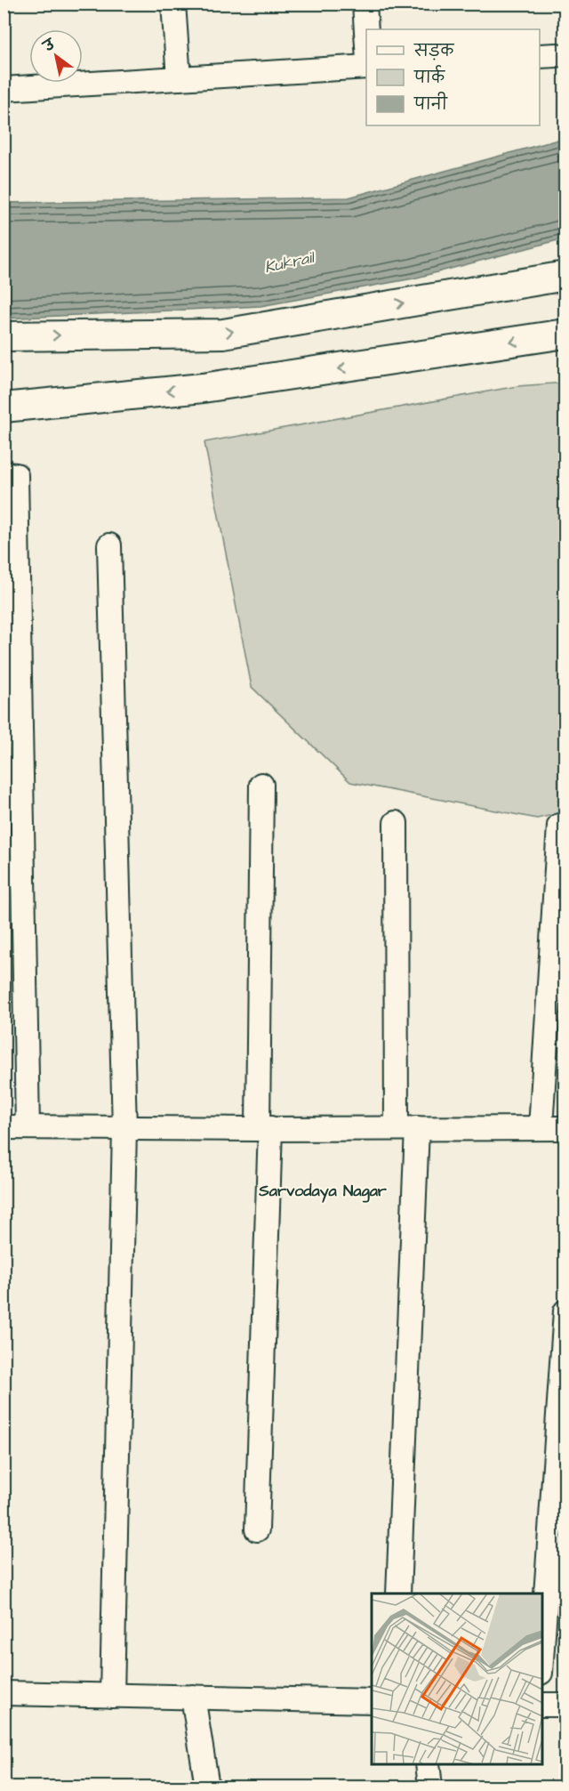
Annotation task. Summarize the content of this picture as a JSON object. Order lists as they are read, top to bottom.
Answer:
{
  "districts": ["Sarvodaya Nagar"],
  "water": ["Kukrail"],
  "legend": ["सड़क", "पार्क", "पानी"],
  "north": "top left"
}
